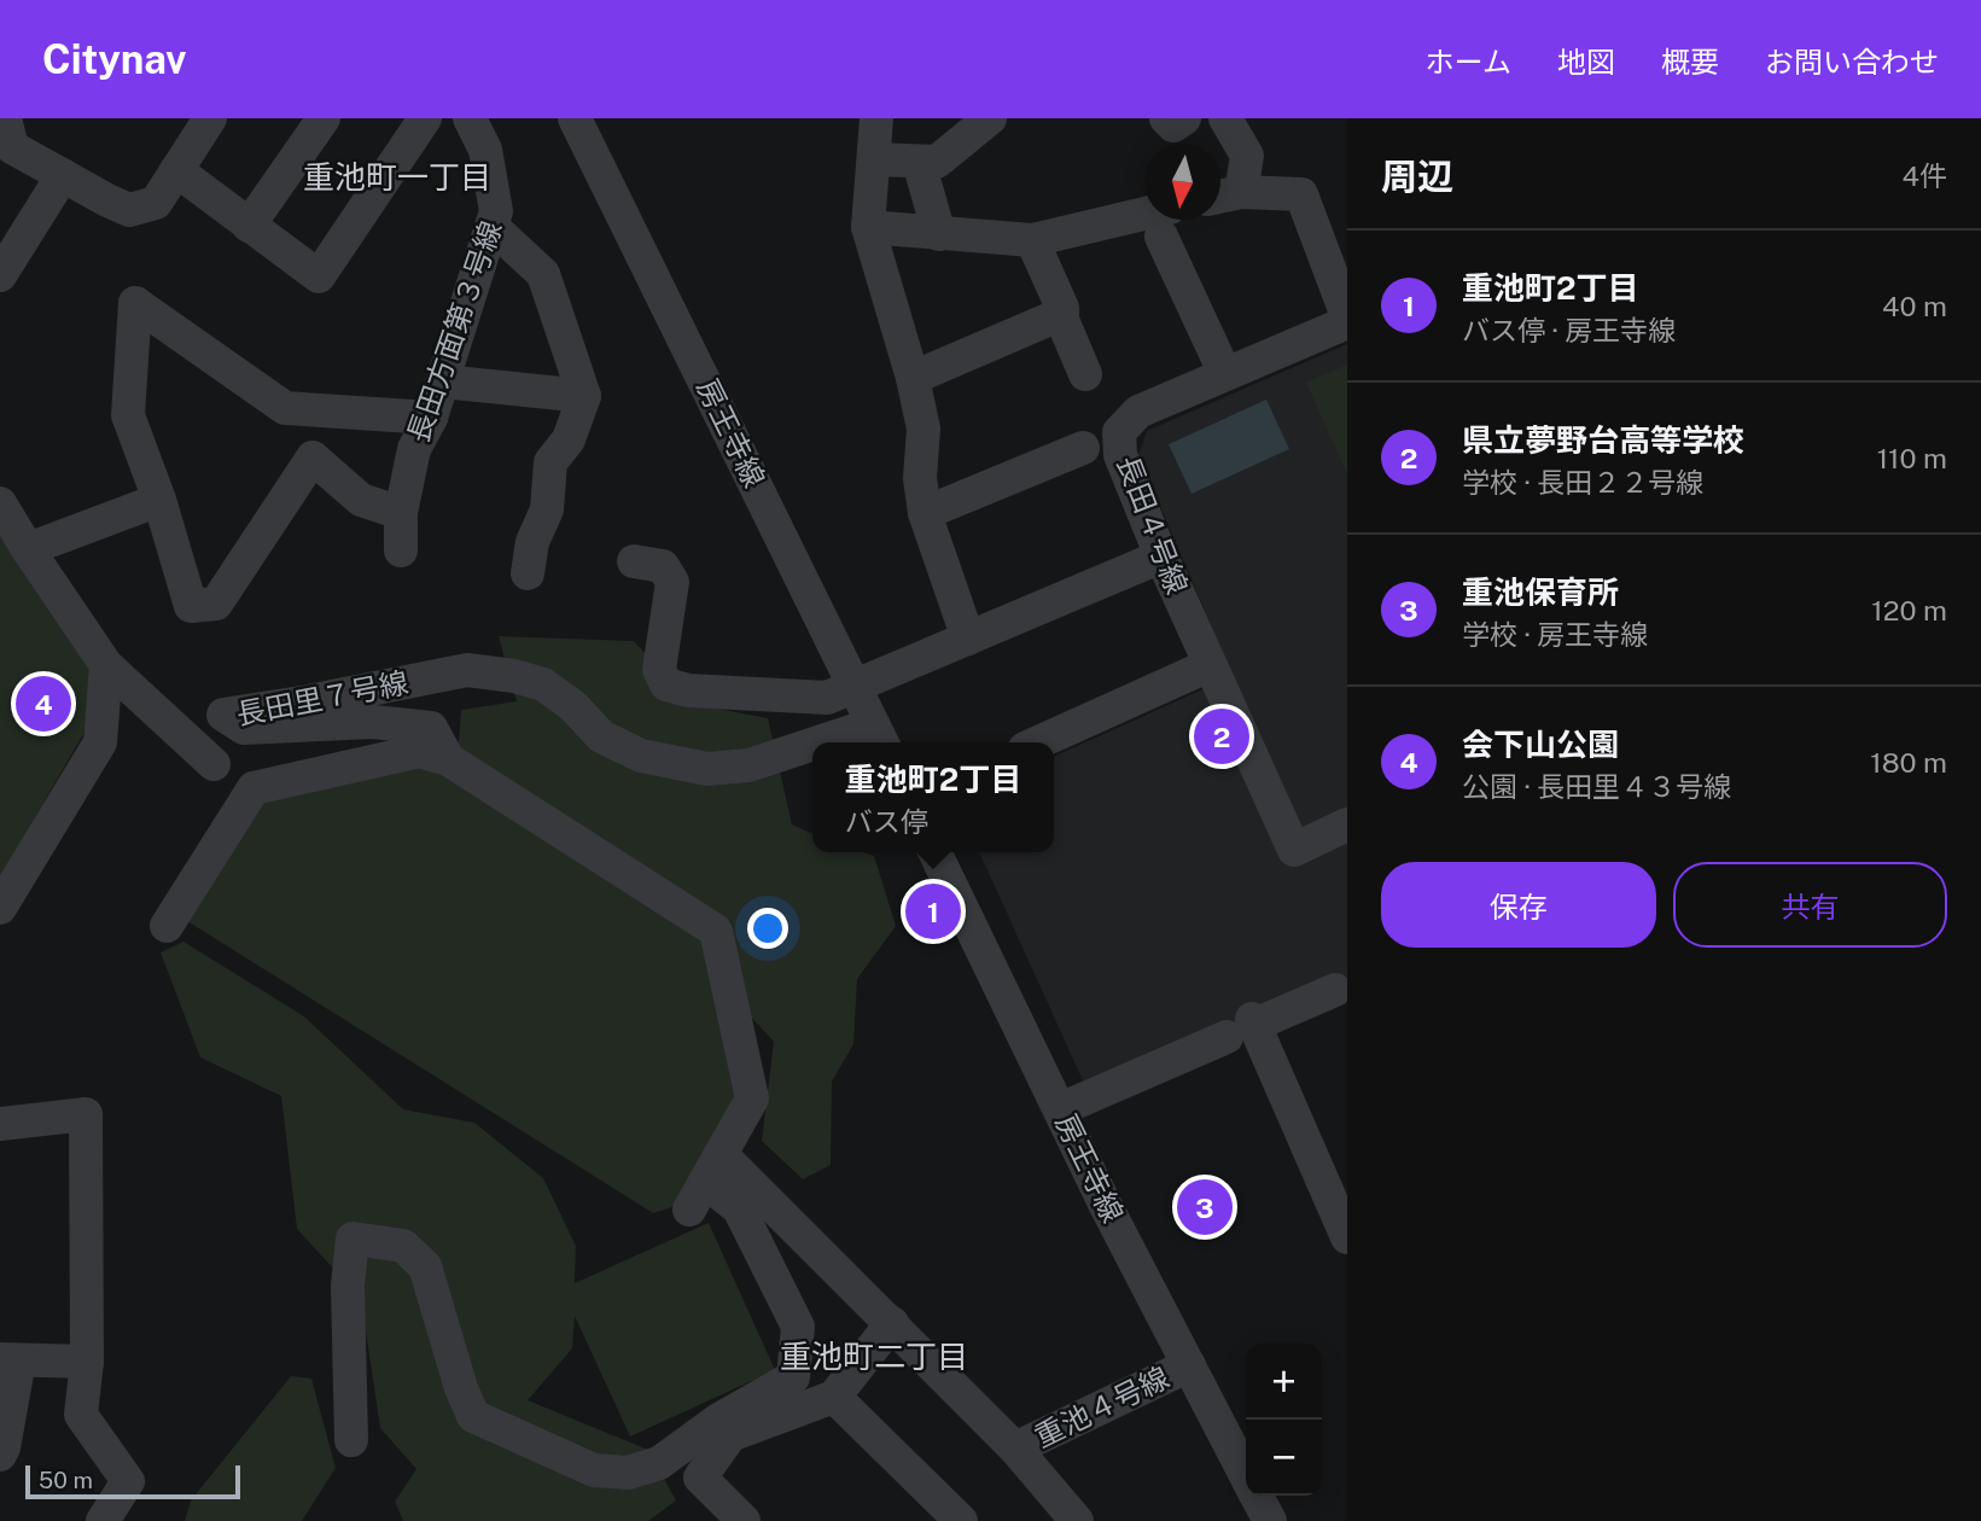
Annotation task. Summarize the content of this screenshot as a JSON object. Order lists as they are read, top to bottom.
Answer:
{
  "streets": {
    "street": [
      "長田方面第３号線",
      "房王寺線",
      "長田４号線",
      "長田里７号線",
      "重池４号線"
    ]
  },
  "crossings": [
    ["房王寺線", "長田里７号線"],
    ["房王寺線", "重池４号線"]
  ],
  "districts": ["重池町一丁目", "重池町二丁目"],
  "scale_bar": "50 m",
  "north": "bottom",
  "page": {
    "header": "Citynav",
    "nav": [
      "ホーム",
      "地図",
      "概要",
      "お問い合わせ"
    ],
    "heading": ["周辺", "4件"],
    "list": [
      {
        "mark": "1",
        "name": "重池町2丁目",
        "note": "バス停 · 房王寺線",
        "value": "40 m"
      },
      {
        "mark": "2",
        "name": "県立夢野台高等学校",
        "note": "学校 · 長田２２号線",
        "value": "110 m"
      },
      {
        "mark": "3",
        "name": "重池保育所",
        "note": "学校 · 房王寺線",
        "value": "120 m"
      },
      {
        "mark": "4",
        "name": "会下山公園",
        "note": "公園 · 長田里４３号線",
        "value": "180 m"
      }
    ],
    "pins": [
      "4",
      "2",
      "1",
      "3"
    ],
    "popup": ["重池町2丁目", "バス停"],
    "buttons": ["保存", "共有"],
    "map_buttons": ["+", "−"],
    "scale": "50 m"
  }
}
